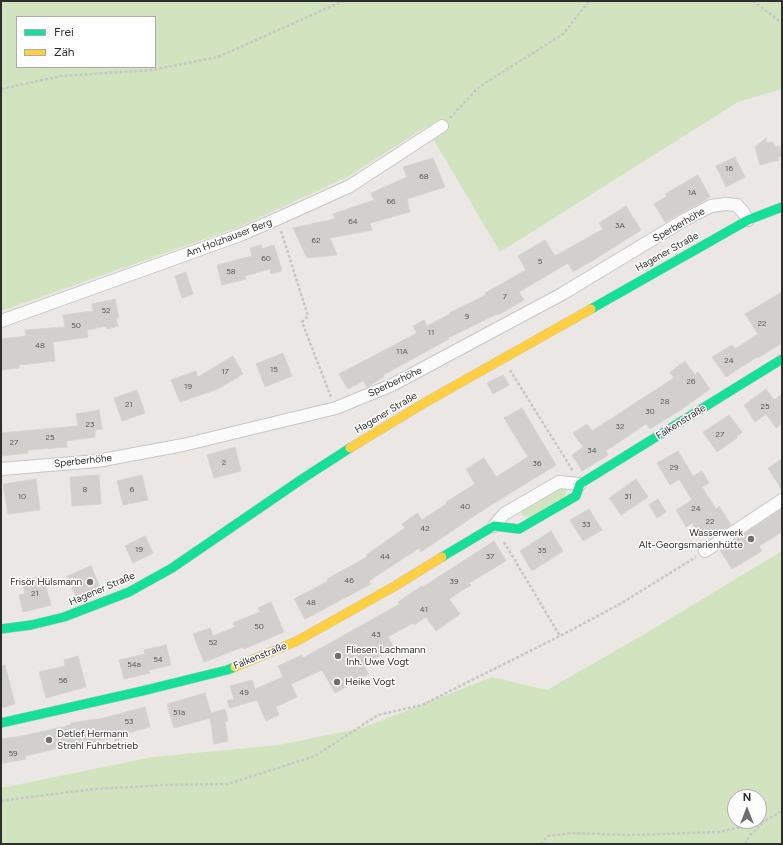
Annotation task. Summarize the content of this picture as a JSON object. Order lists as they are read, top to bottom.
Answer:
{
  "streets": {
    "main road": ["Hagener Straße", "Falkenstraße"],
    "street": ["Sperberhöhe", "Am Holzhauser Berg"]
  },
  "crossings": [
    ["Sperberhöhe", "Hagener Straße"]
  ],
  "places": [
    "Wasserwerk Alt-Georgsmarienhütte",
    "Frisör Hülsmann",
    "Fliesen Lachmann Inh. Uwe Vogt",
    "Heike Vogt",
    "Detlef Hermann Strehl Fuhrbetrieb"
  ],
  "house_numbers": [
    "16",
    "68",
    "1A",
    "66",
    "64",
    "3A",
    "62",
    "60",
    "5",
    "58",
    "7",
    "52",
    "9",
    "22",
    "50",
    "11",
    "48",
    "11A",
    "24",
    "15",
    "17",
    "26",
    "19",
    "28",
    "21",
    "25",
    "30",
    "23",
    "32",
    "27",
    "25",
    "27",
    "34",
    "2",
    "36",
    "29",
    "8",
    "6",
    "10",
    "31",
    "40",
    "24",
    "22",
    "33",
    "42",
    "19",
    "35",
    "44",
    "37",
    "46",
    "39",
    "21",
    "48",
    "41",
    "50",
    "43",
    "52",
    "54",
    "54a",
    "56",
    "49",
    "51a",
    "53",
    "59"
  ],
  "legend": ["Frei", "Zäh"],
  "north": "top"
}
